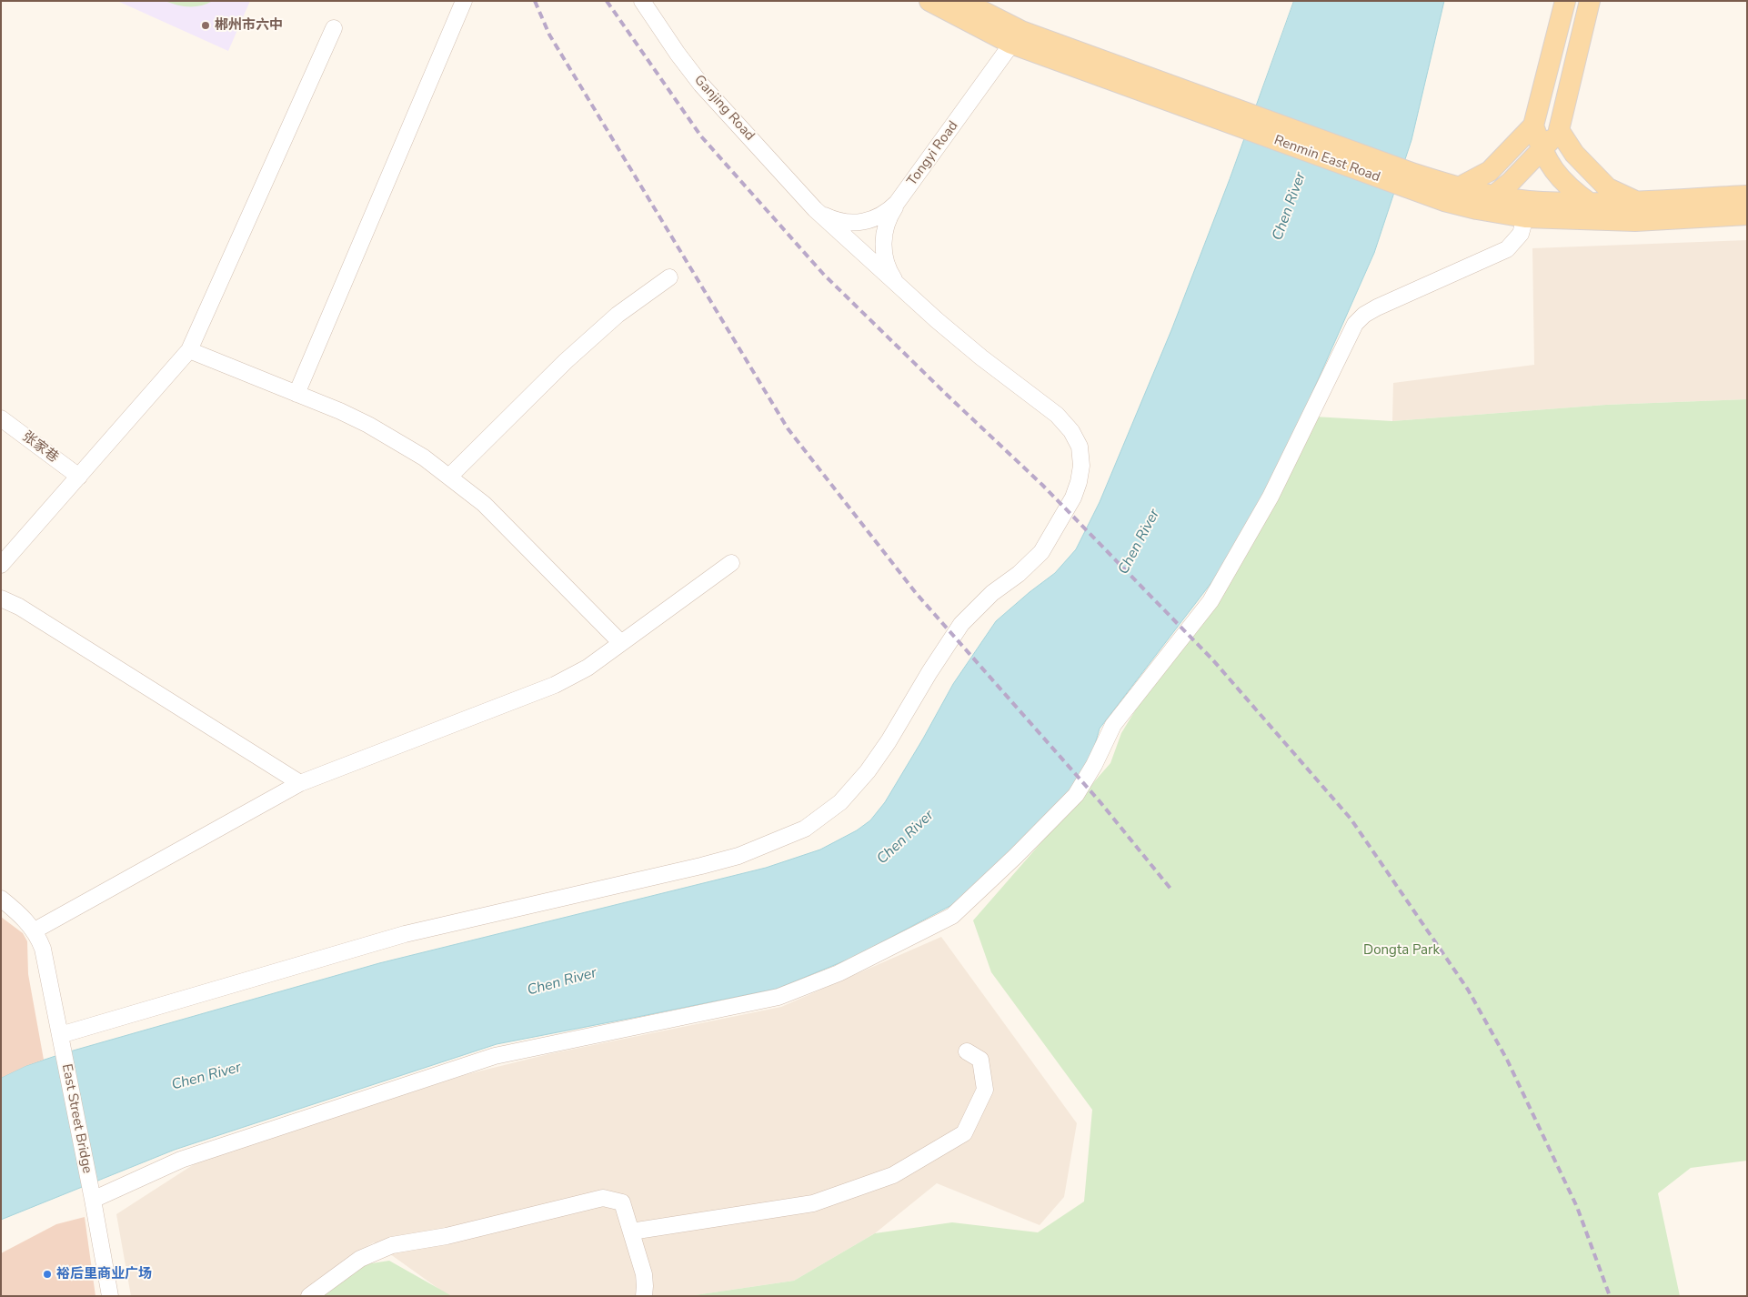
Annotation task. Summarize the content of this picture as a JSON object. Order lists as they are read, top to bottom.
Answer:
{
  "streets": {
    "main road": ["Renmin East Road"],
    "street": [
      "Ganjing Road",
      "Tongyi Road",
      "张家巷",
      "East Street Bridge"
    ]
  },
  "crossings": [
    ["Ganjing Road", "Tongyi Road"],
    ["Tongyi Road", "Renmin East Road"]
  ],
  "water": ["Chen River"],
  "parks": ["Dongta Park"],
  "places": ["郴州市六中", "裕后里商业广场"]
}
